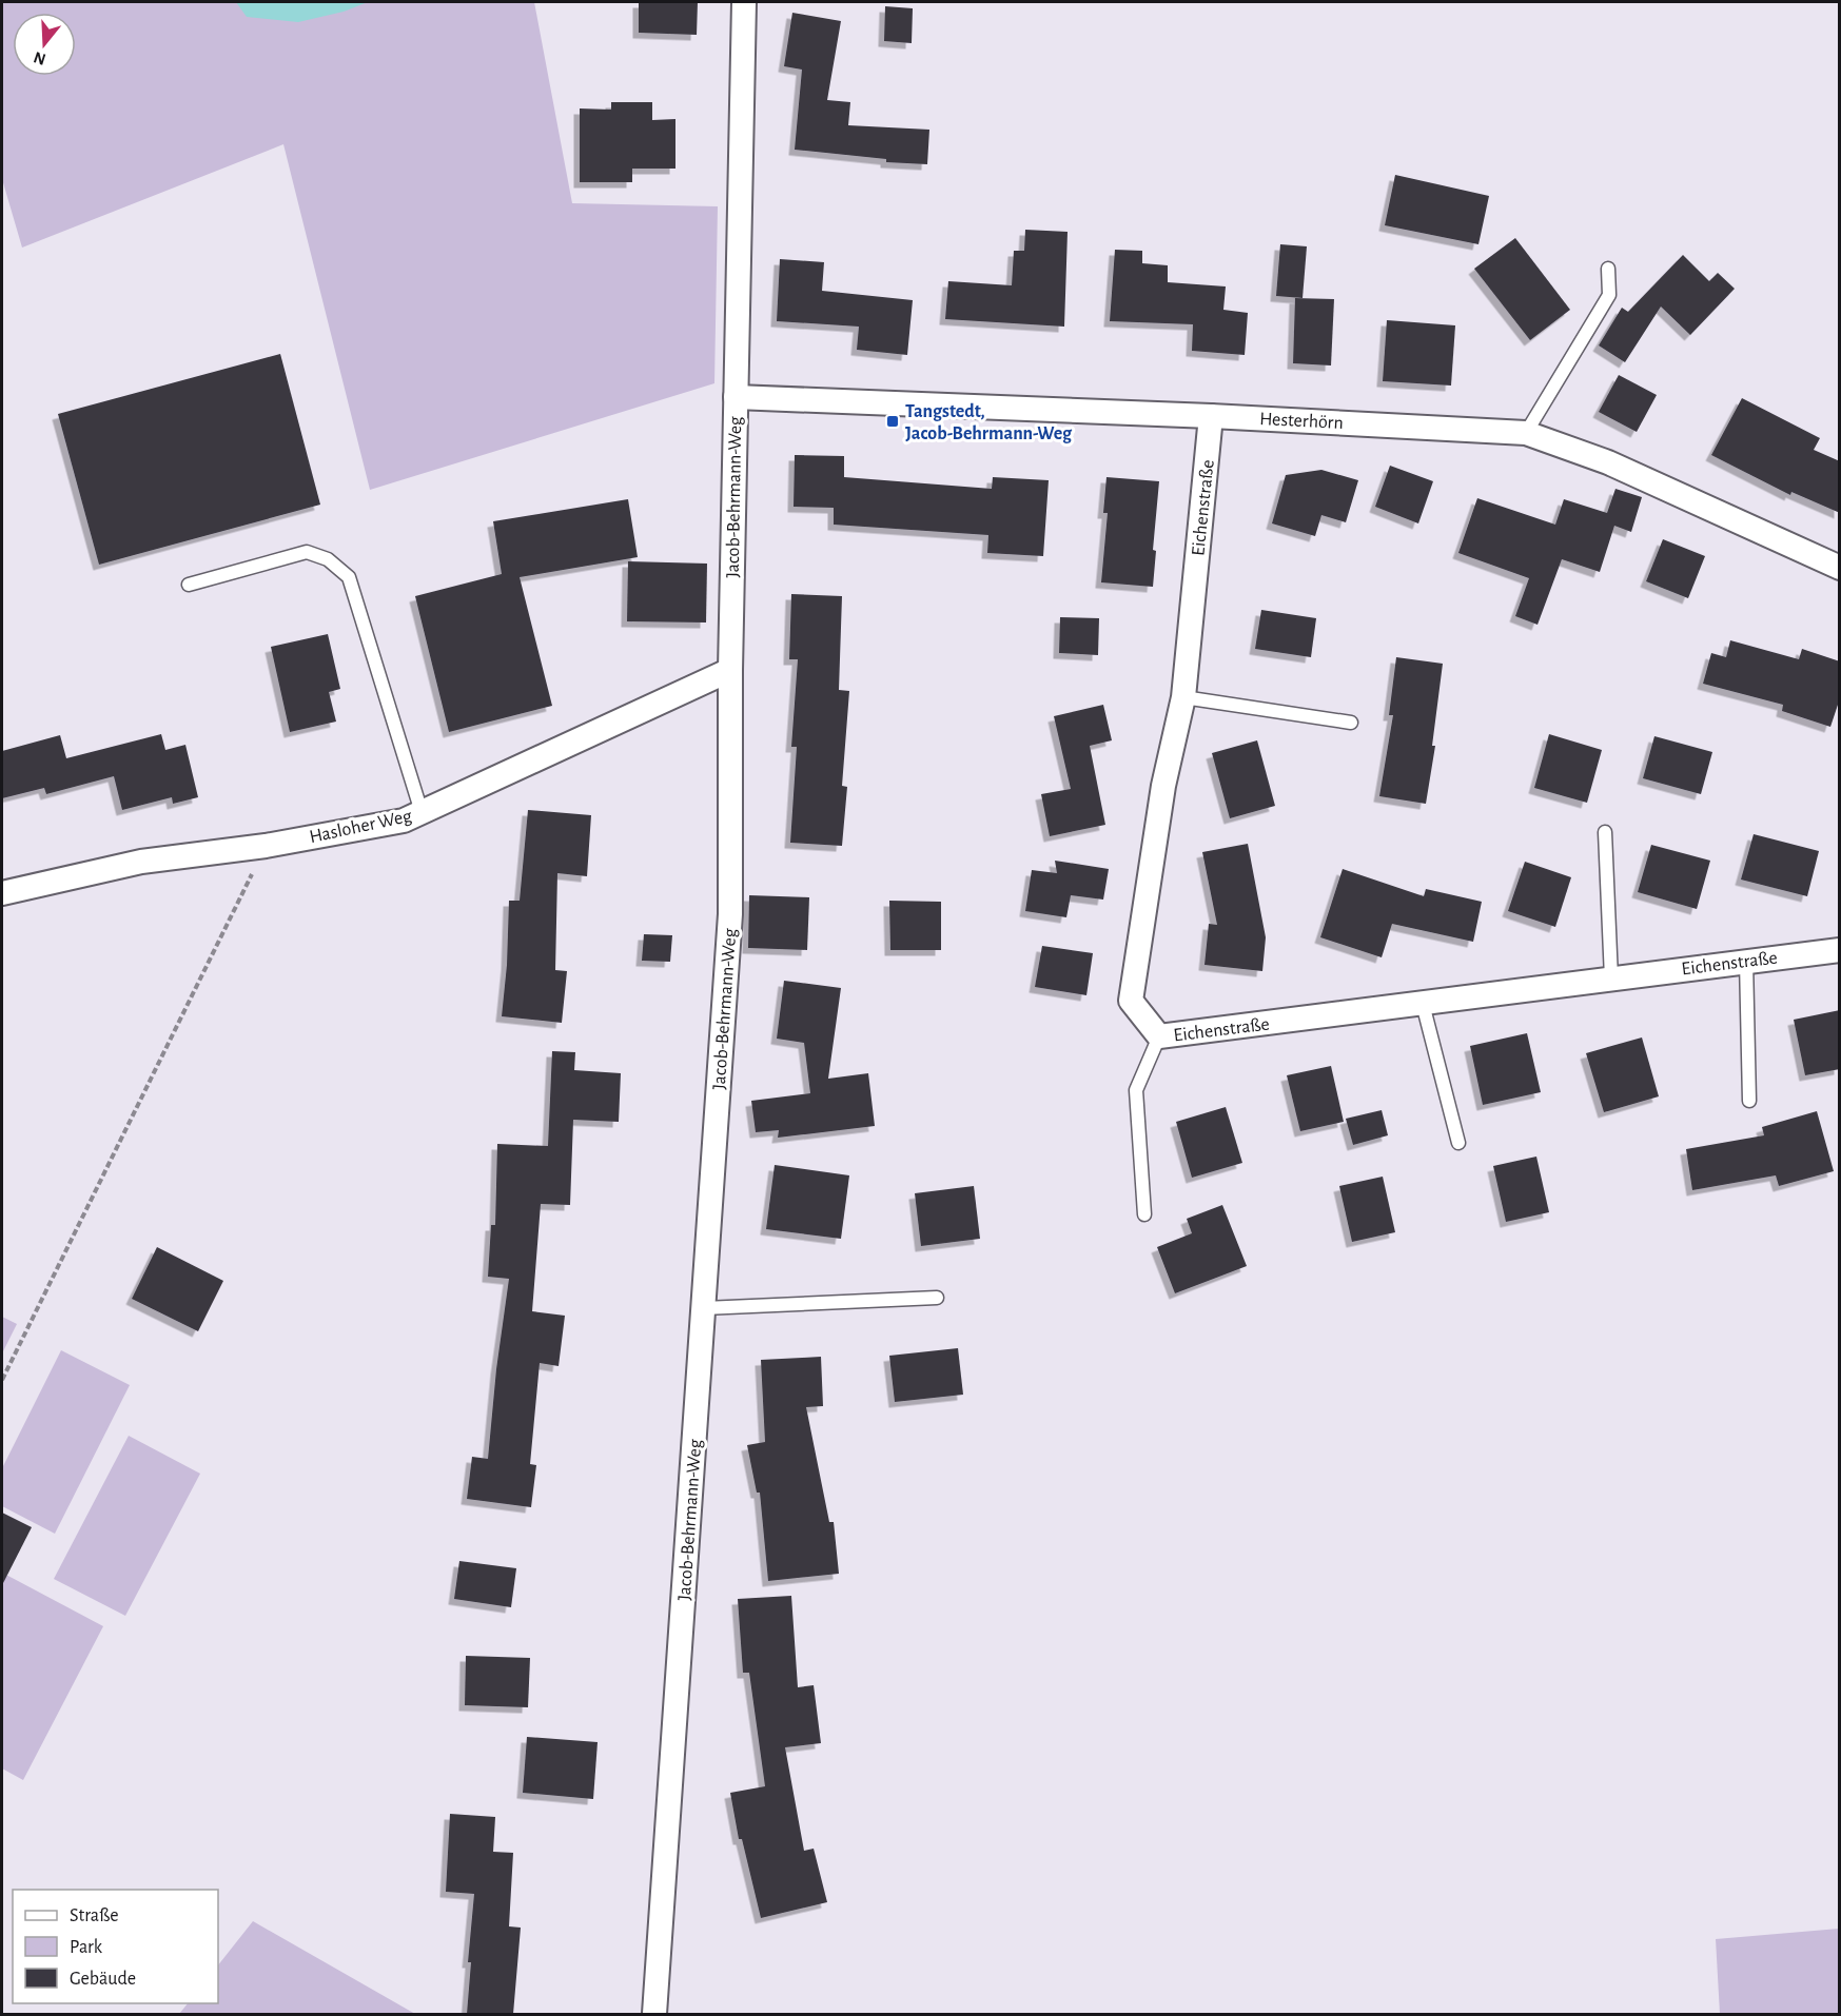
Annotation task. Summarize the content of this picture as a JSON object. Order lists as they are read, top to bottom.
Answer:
{
  "streets": {
    "street": [
      "Hesterhörn",
      "Jacob-Behrmann-Weg",
      "Eichenstraße",
      "Hasloher Weg"
    ]
  },
  "crossings": [
    ["Hesterhörn", "Jacob-Behrmann-Weg"],
    ["Hesterhörn", "Eichenstraße"],
    ["Jacob-Behrmann-Weg", "Hasloher Weg"]
  ],
  "places": {
    "transit": ["Tangstedt, Jacob-Behrmann-Weg"]
  },
  "legend": ["Straße", "Park", "Gebäude"],
  "north": "bottom"
}
